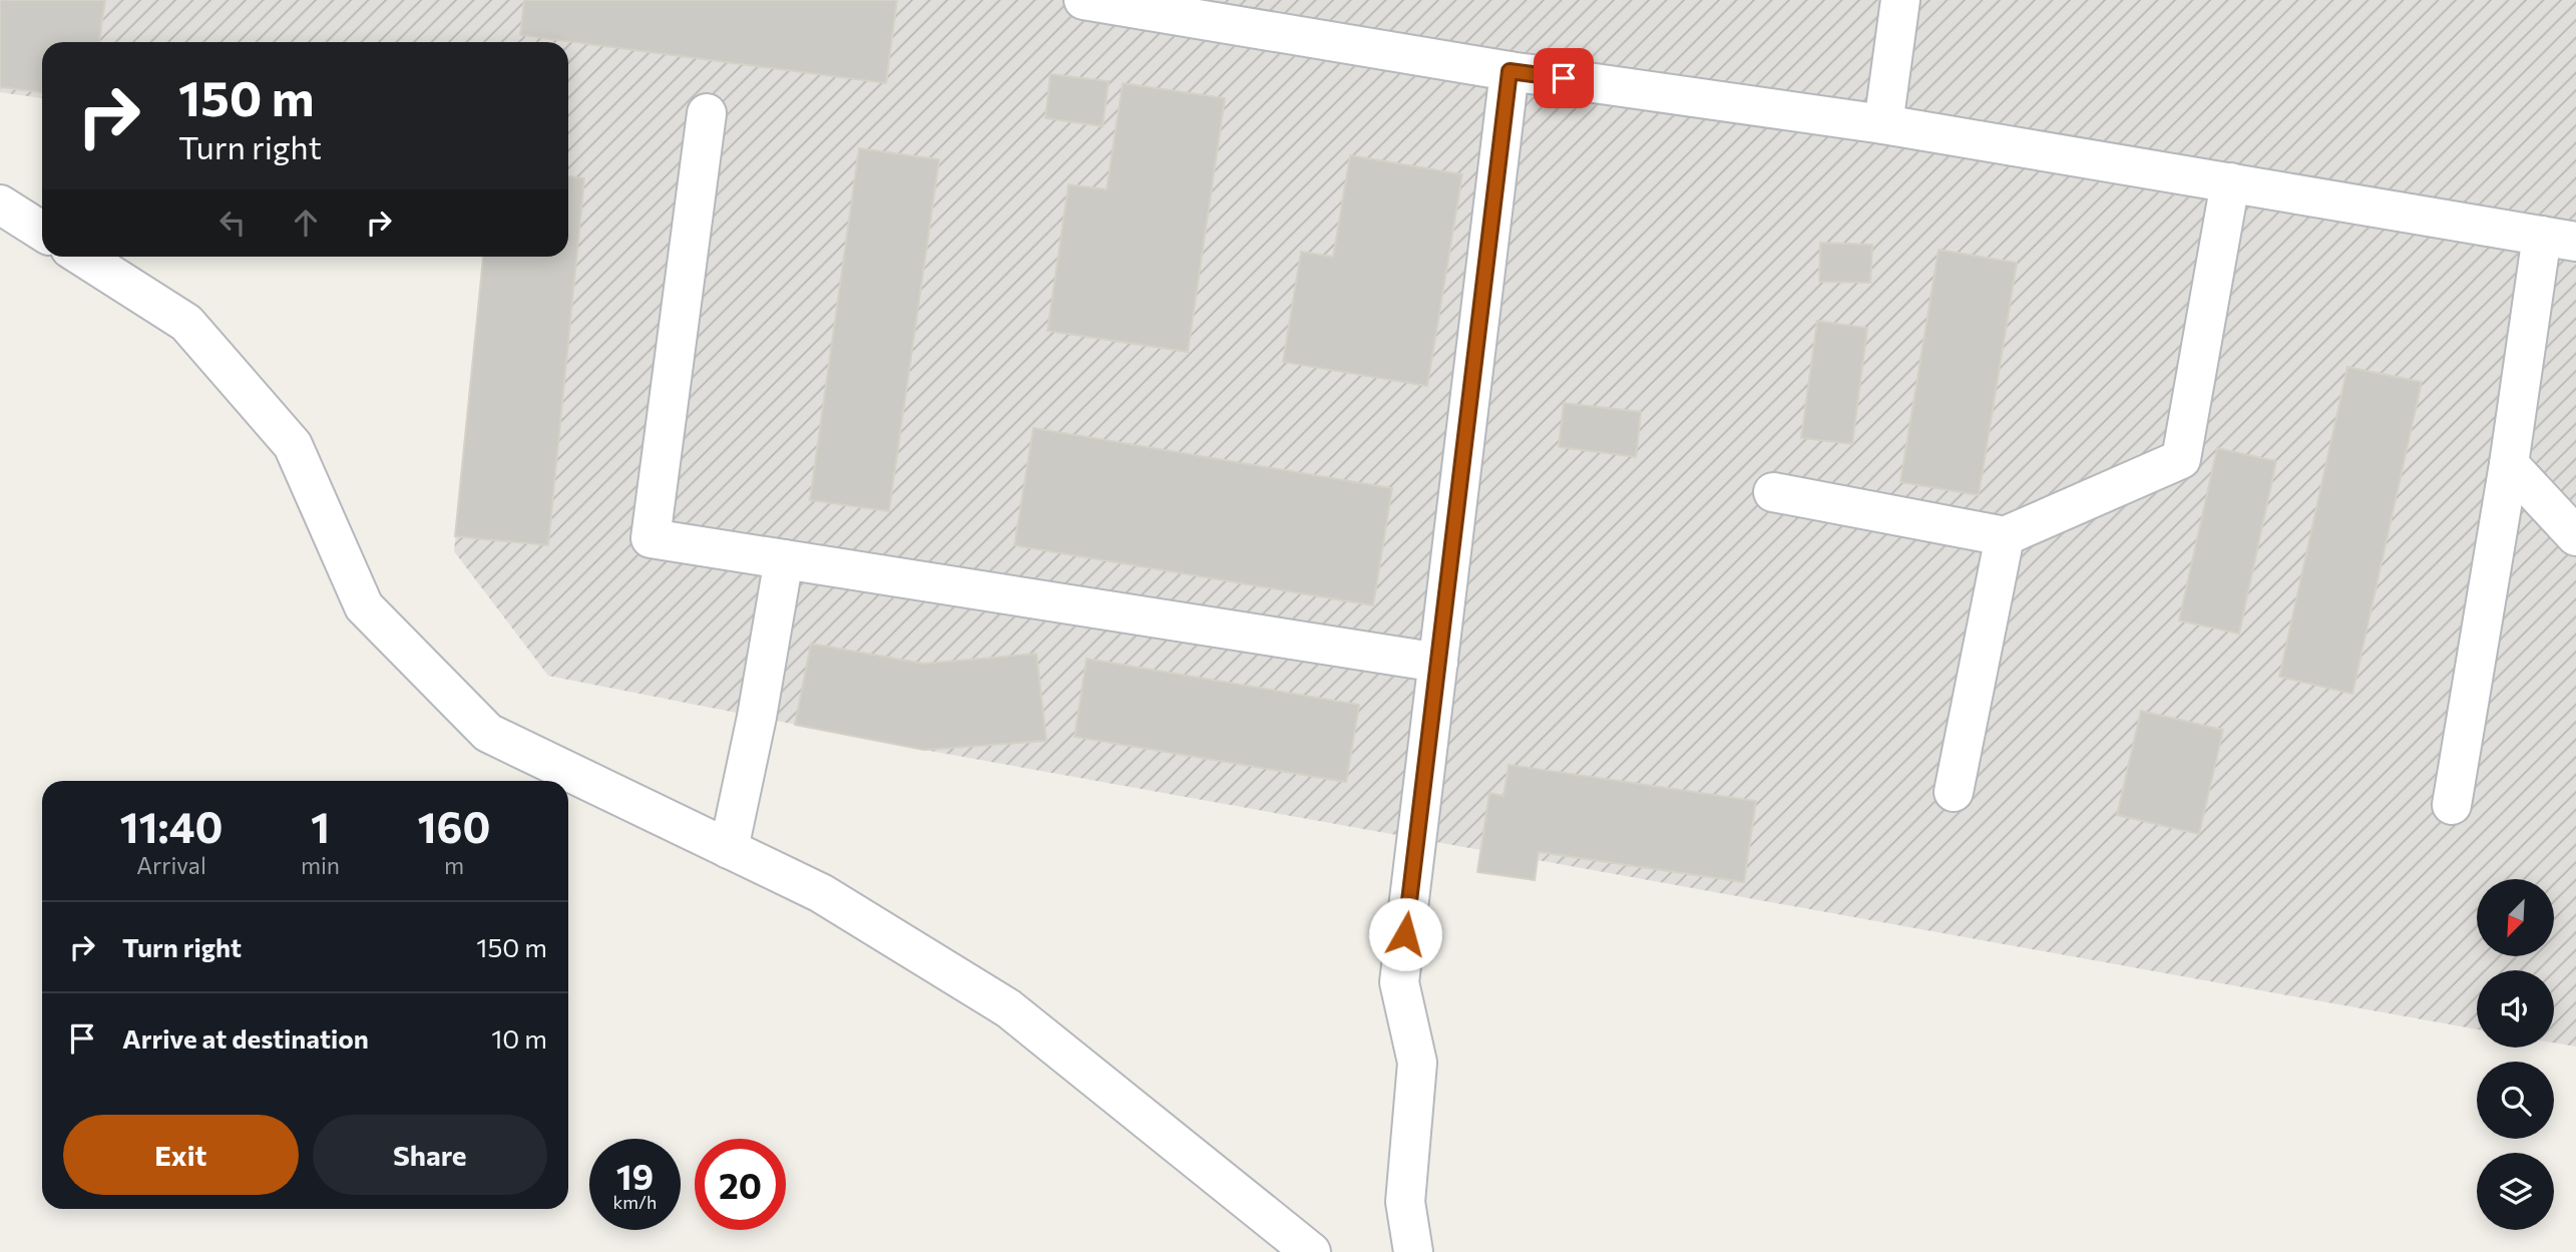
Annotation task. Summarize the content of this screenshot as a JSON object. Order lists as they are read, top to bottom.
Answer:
{
  "north": "bottom left",
  "page": {
    "turn": ["150 m", "Turn right"],
    "eta": [
      "11:40",
      "Arrival",
      "1",
      "min",
      "160",
      "m"
    ],
    "list": [
      {
        "name": "Turn right",
        "value": "150 m"
      },
      {
        "name": "Arrive at destination",
        "value": "10 m"
      }
    ],
    "buttons": ["Exit", "Share"],
    "speed": "19 km/h",
    "limit": "20"
  }
}
